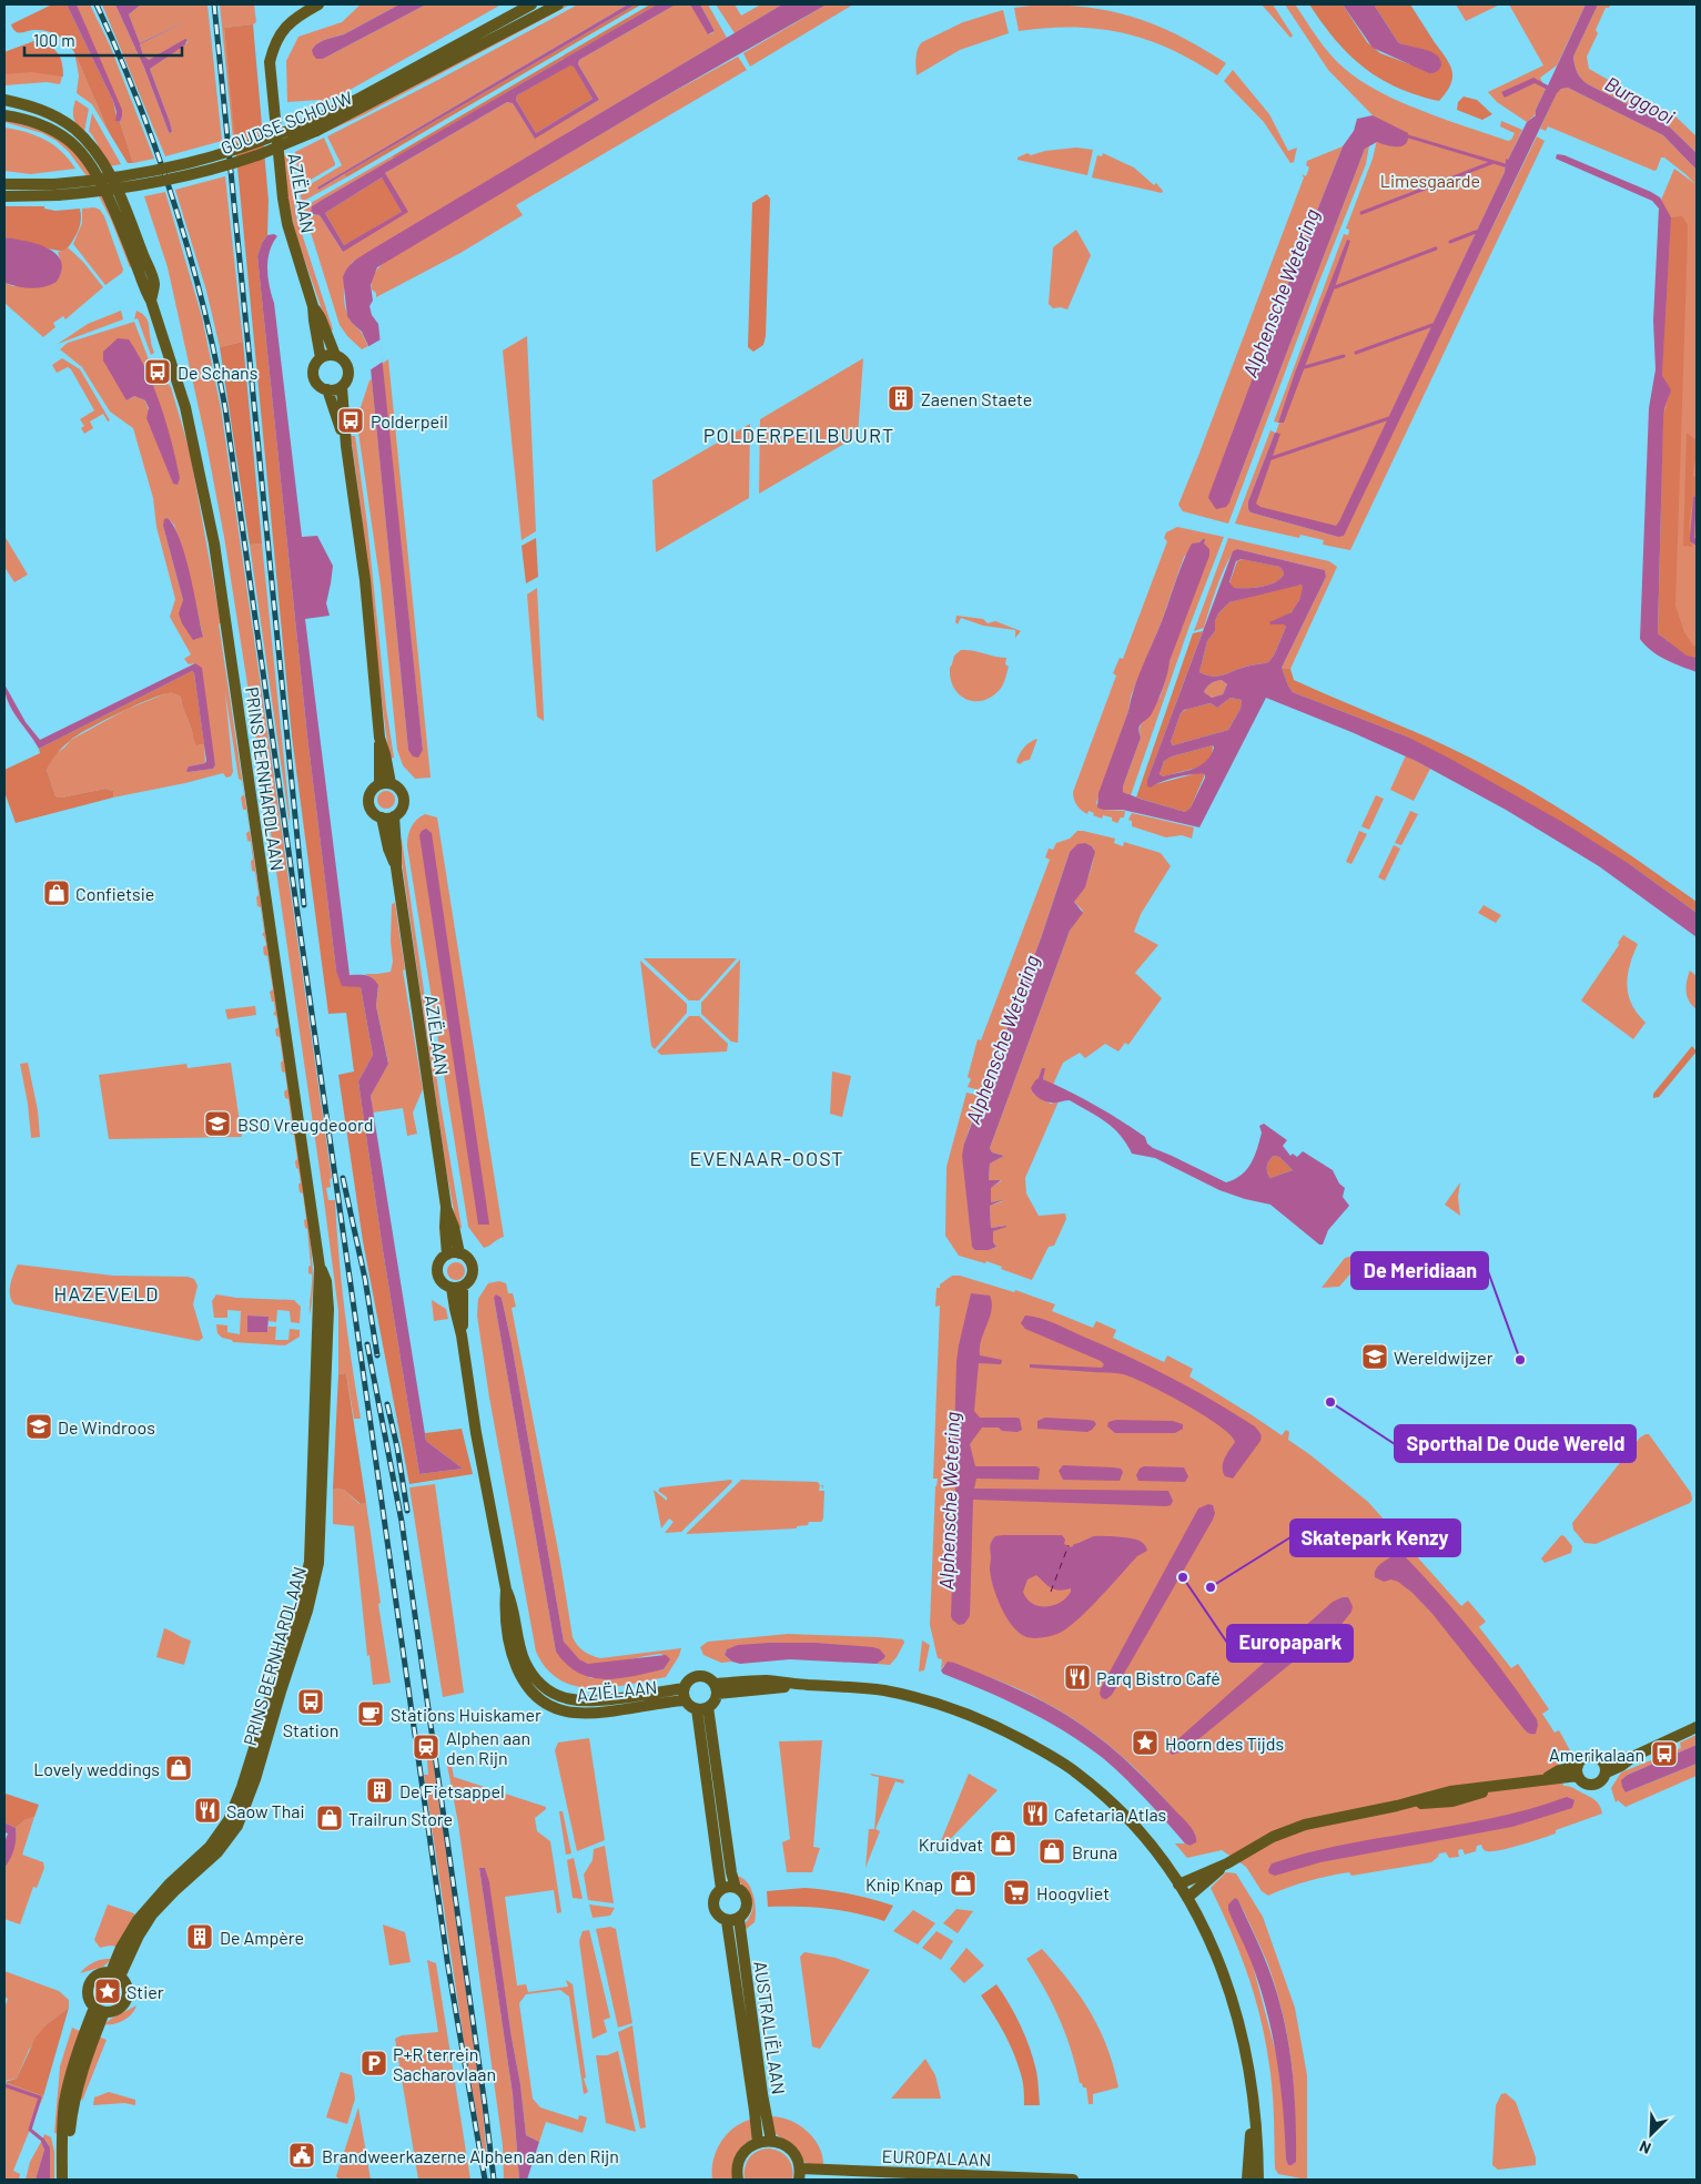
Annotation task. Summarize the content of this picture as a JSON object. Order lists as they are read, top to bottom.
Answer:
{
  "streets": {
    "street": [
      "GOUDSE SCHOUW",
      "AZIËLAAN",
      "PRINS BERNHARDLAAN",
      "AUSTRALIËLAAN",
      "EUROPALAAN"
    ]
  },
  "districts": ["POLDERPEILBUURT", "EVENAAR-OOST", "HAZEVELD"],
  "water": ["Burggooi", "Alphensche Wetering"],
  "parks": ["Limesgaarde"],
  "places": {
    "bus stop": [
      "De Schans",
      "Polderpeil",
      "Station",
      "Amerikalaan"
    ],
    "building": ["Zaenen Staete", "De Fietsappel", "De Ampère"],
    "shop": [
      "Confietsie",
      "Lovely weddings",
      "Trailrun Store",
      "Kruidvat",
      "Bruna",
      "Knip Knap"
    ],
    "school or university": ["BSO Vreugdeoord", "Wereldwijzer", "De Windroos"],
    "other": [
      "De Meridiaan",
      "Sporthal De Oude Wereld",
      "Europapark",
      "Skatepark Kenzy"
    ],
    "restaurant": ["Parq Bistro Café", "Saow Thai", "Cafetaria Atlas"],
    "cafe": ["Stations Huiskamer"],
    "place": ["Hoorn des Tijds", "Stier"],
    "station": ["Alphen aan den Rijn"],
    "supermarket": ["Hoogvliet"],
    "parking": ["P+R terrein Sacharovlaan"],
    "public building": ["Brandweerkazerne Alphen aan den Rijn"]
  },
  "scale_bar": "100 m",
  "north": "bottom left"
}
